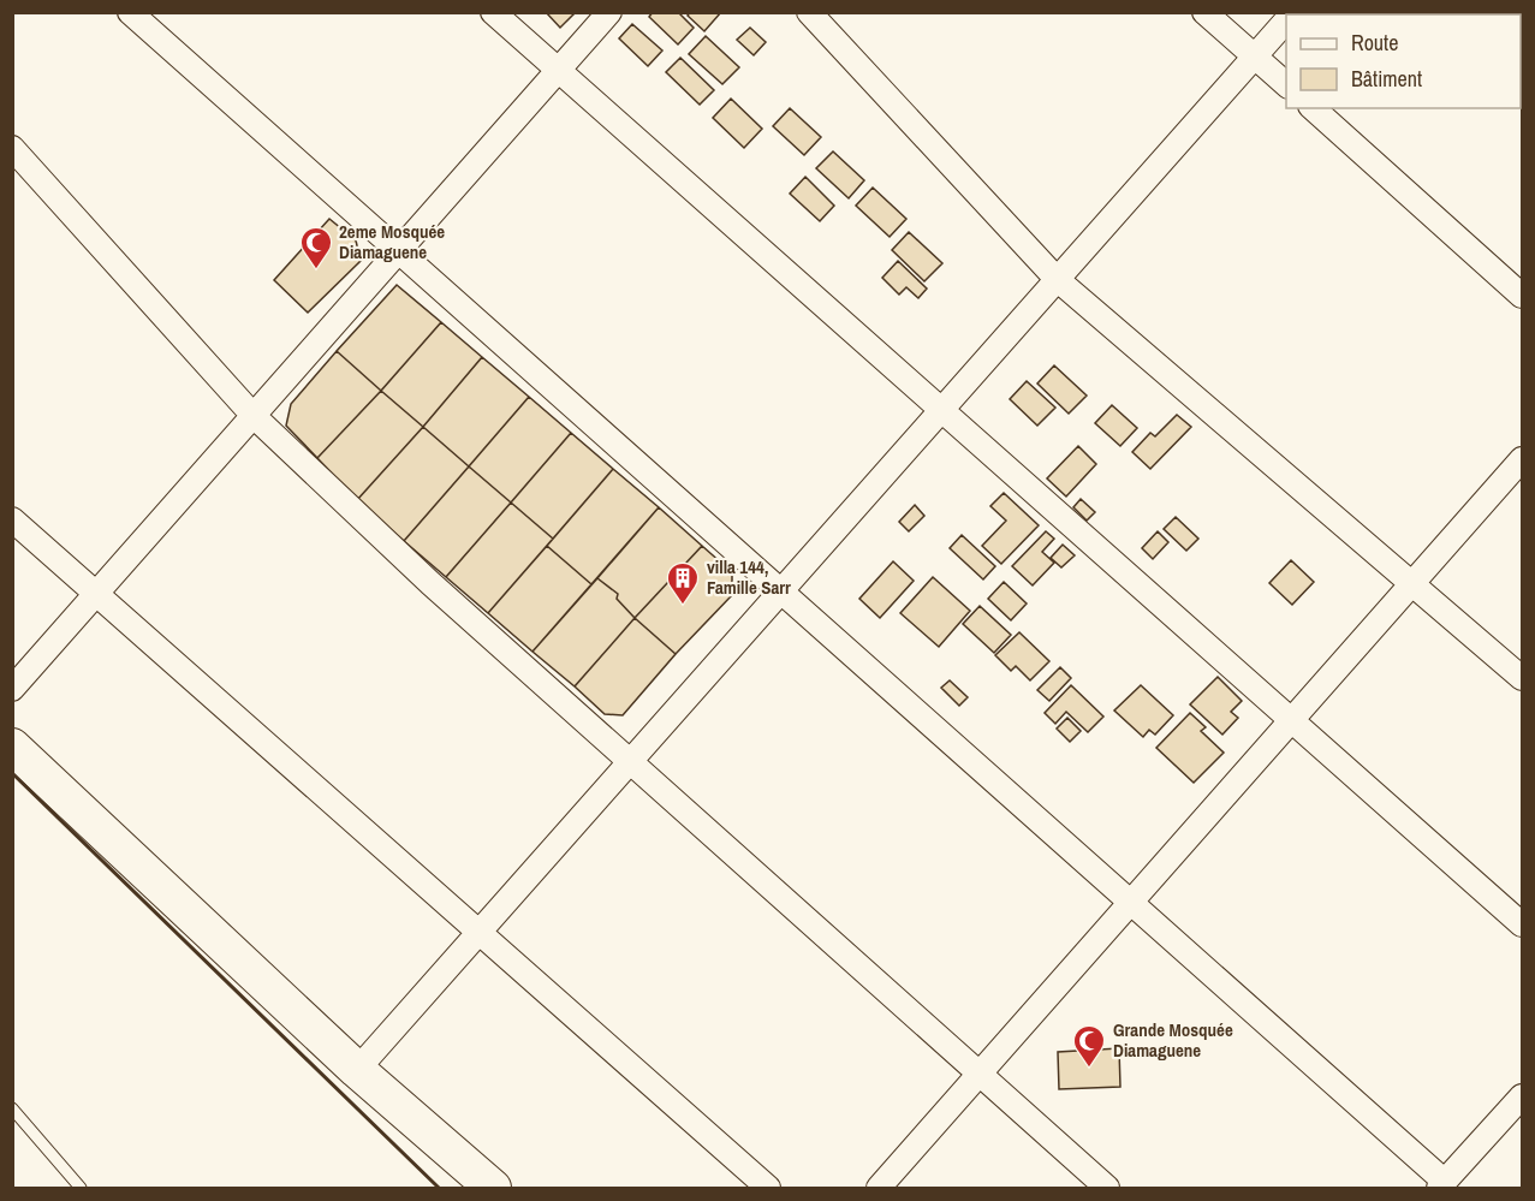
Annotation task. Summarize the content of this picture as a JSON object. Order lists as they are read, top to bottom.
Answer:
{
  "places": {
    "mosque": ["2eme Mosquée Diamaguene", "Grande Mosquée Diamaguene"],
    "building": ["villa 144, Famille Sarr"]
  },
  "legend": ["Route", "Bâtiment"]
}
